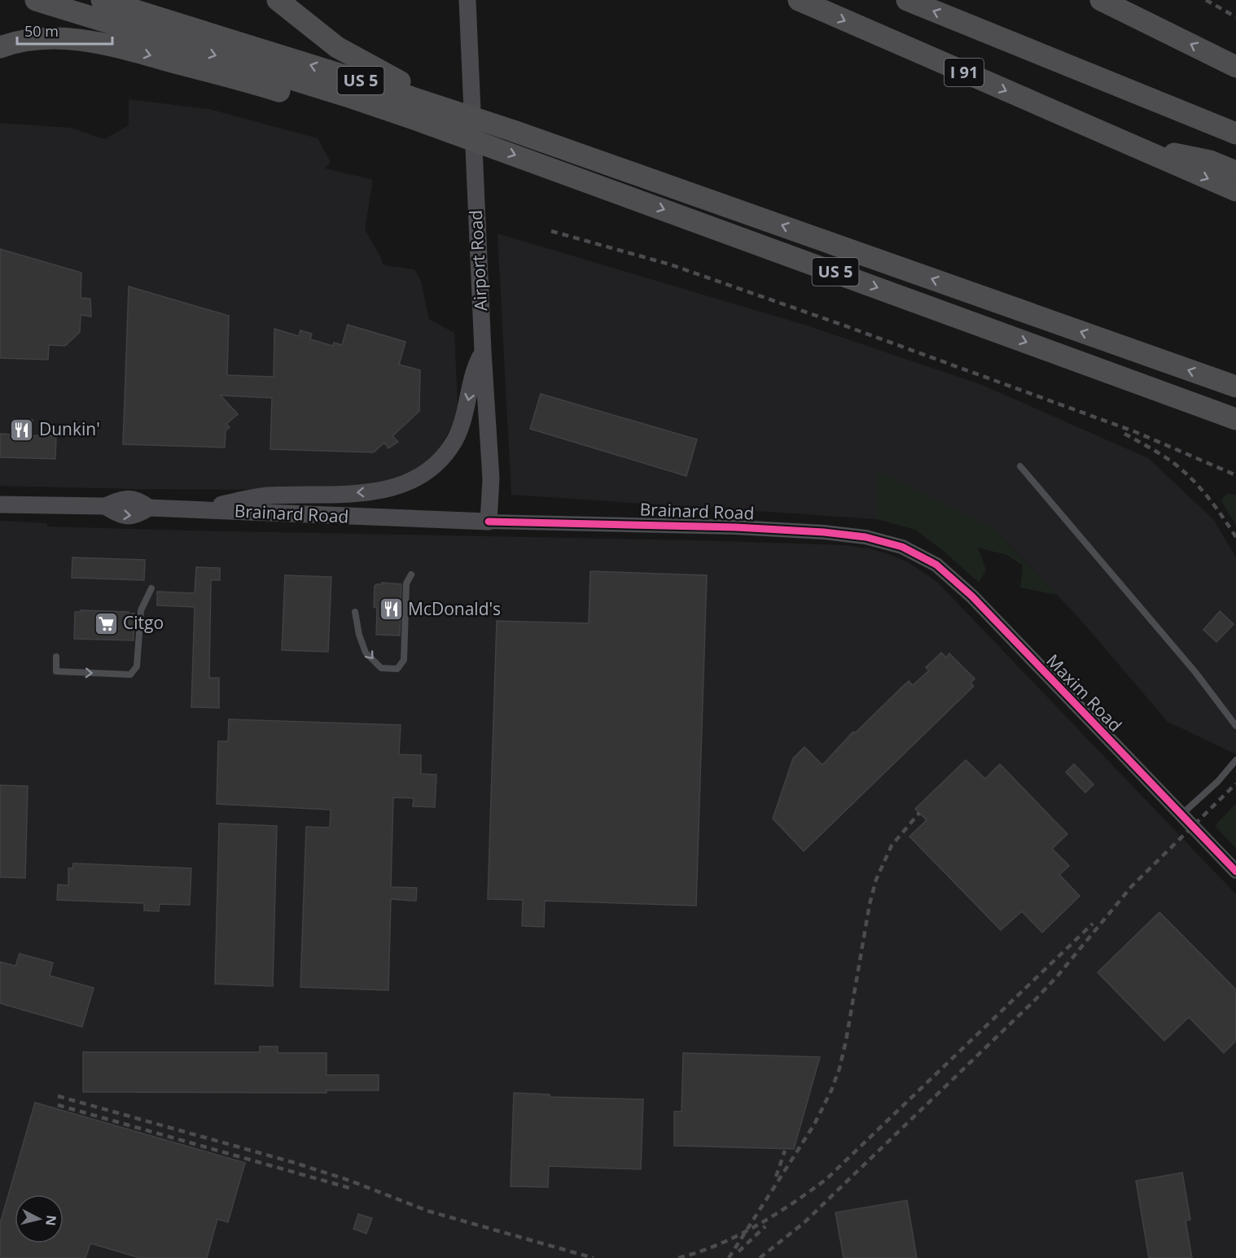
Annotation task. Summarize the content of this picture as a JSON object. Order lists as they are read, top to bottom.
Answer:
{
  "streets": {
    "highway": ["I 91", "US 5"],
    "main road": ["Airport Road", "Brainard Road"],
    "street": ["Maxim Road"]
  },
  "crossings": [
    ["Airport Road", "Brainard Road"],
    ["Brainard Road", "Maxim Road"]
  ],
  "places": {
    "restaurant": ["Dunkin'", "McDonald's"],
    "supermarket": ["Citgo"]
  },
  "scale_bar": "50 m",
  "north": "right"
}
